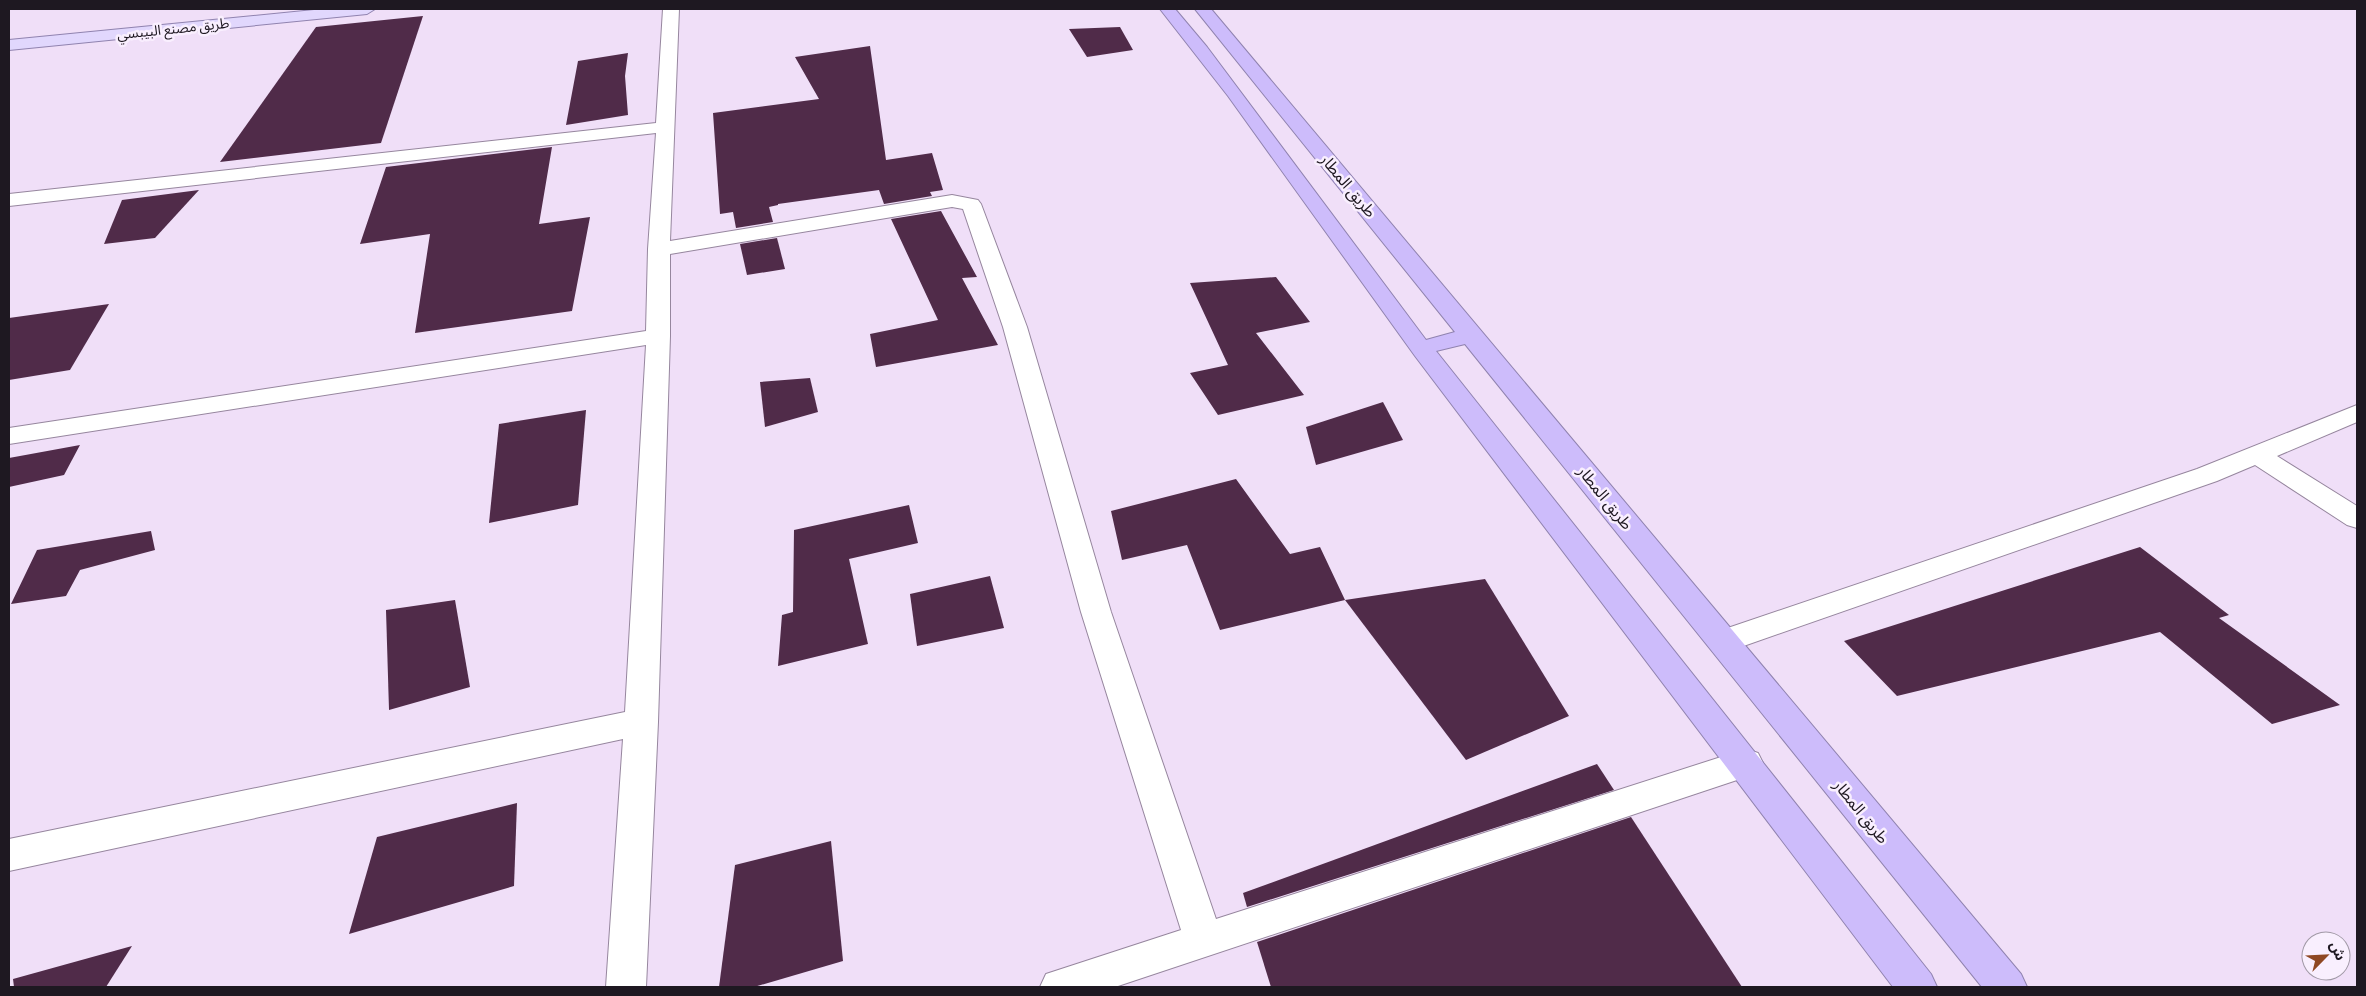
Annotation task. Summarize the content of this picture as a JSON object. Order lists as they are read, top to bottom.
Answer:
{
  "streets": {
    "highway": ["طريق المطار"],
    "main road": ["طريق مصنع البيبسي"]
  },
  "north": "top right"
}
